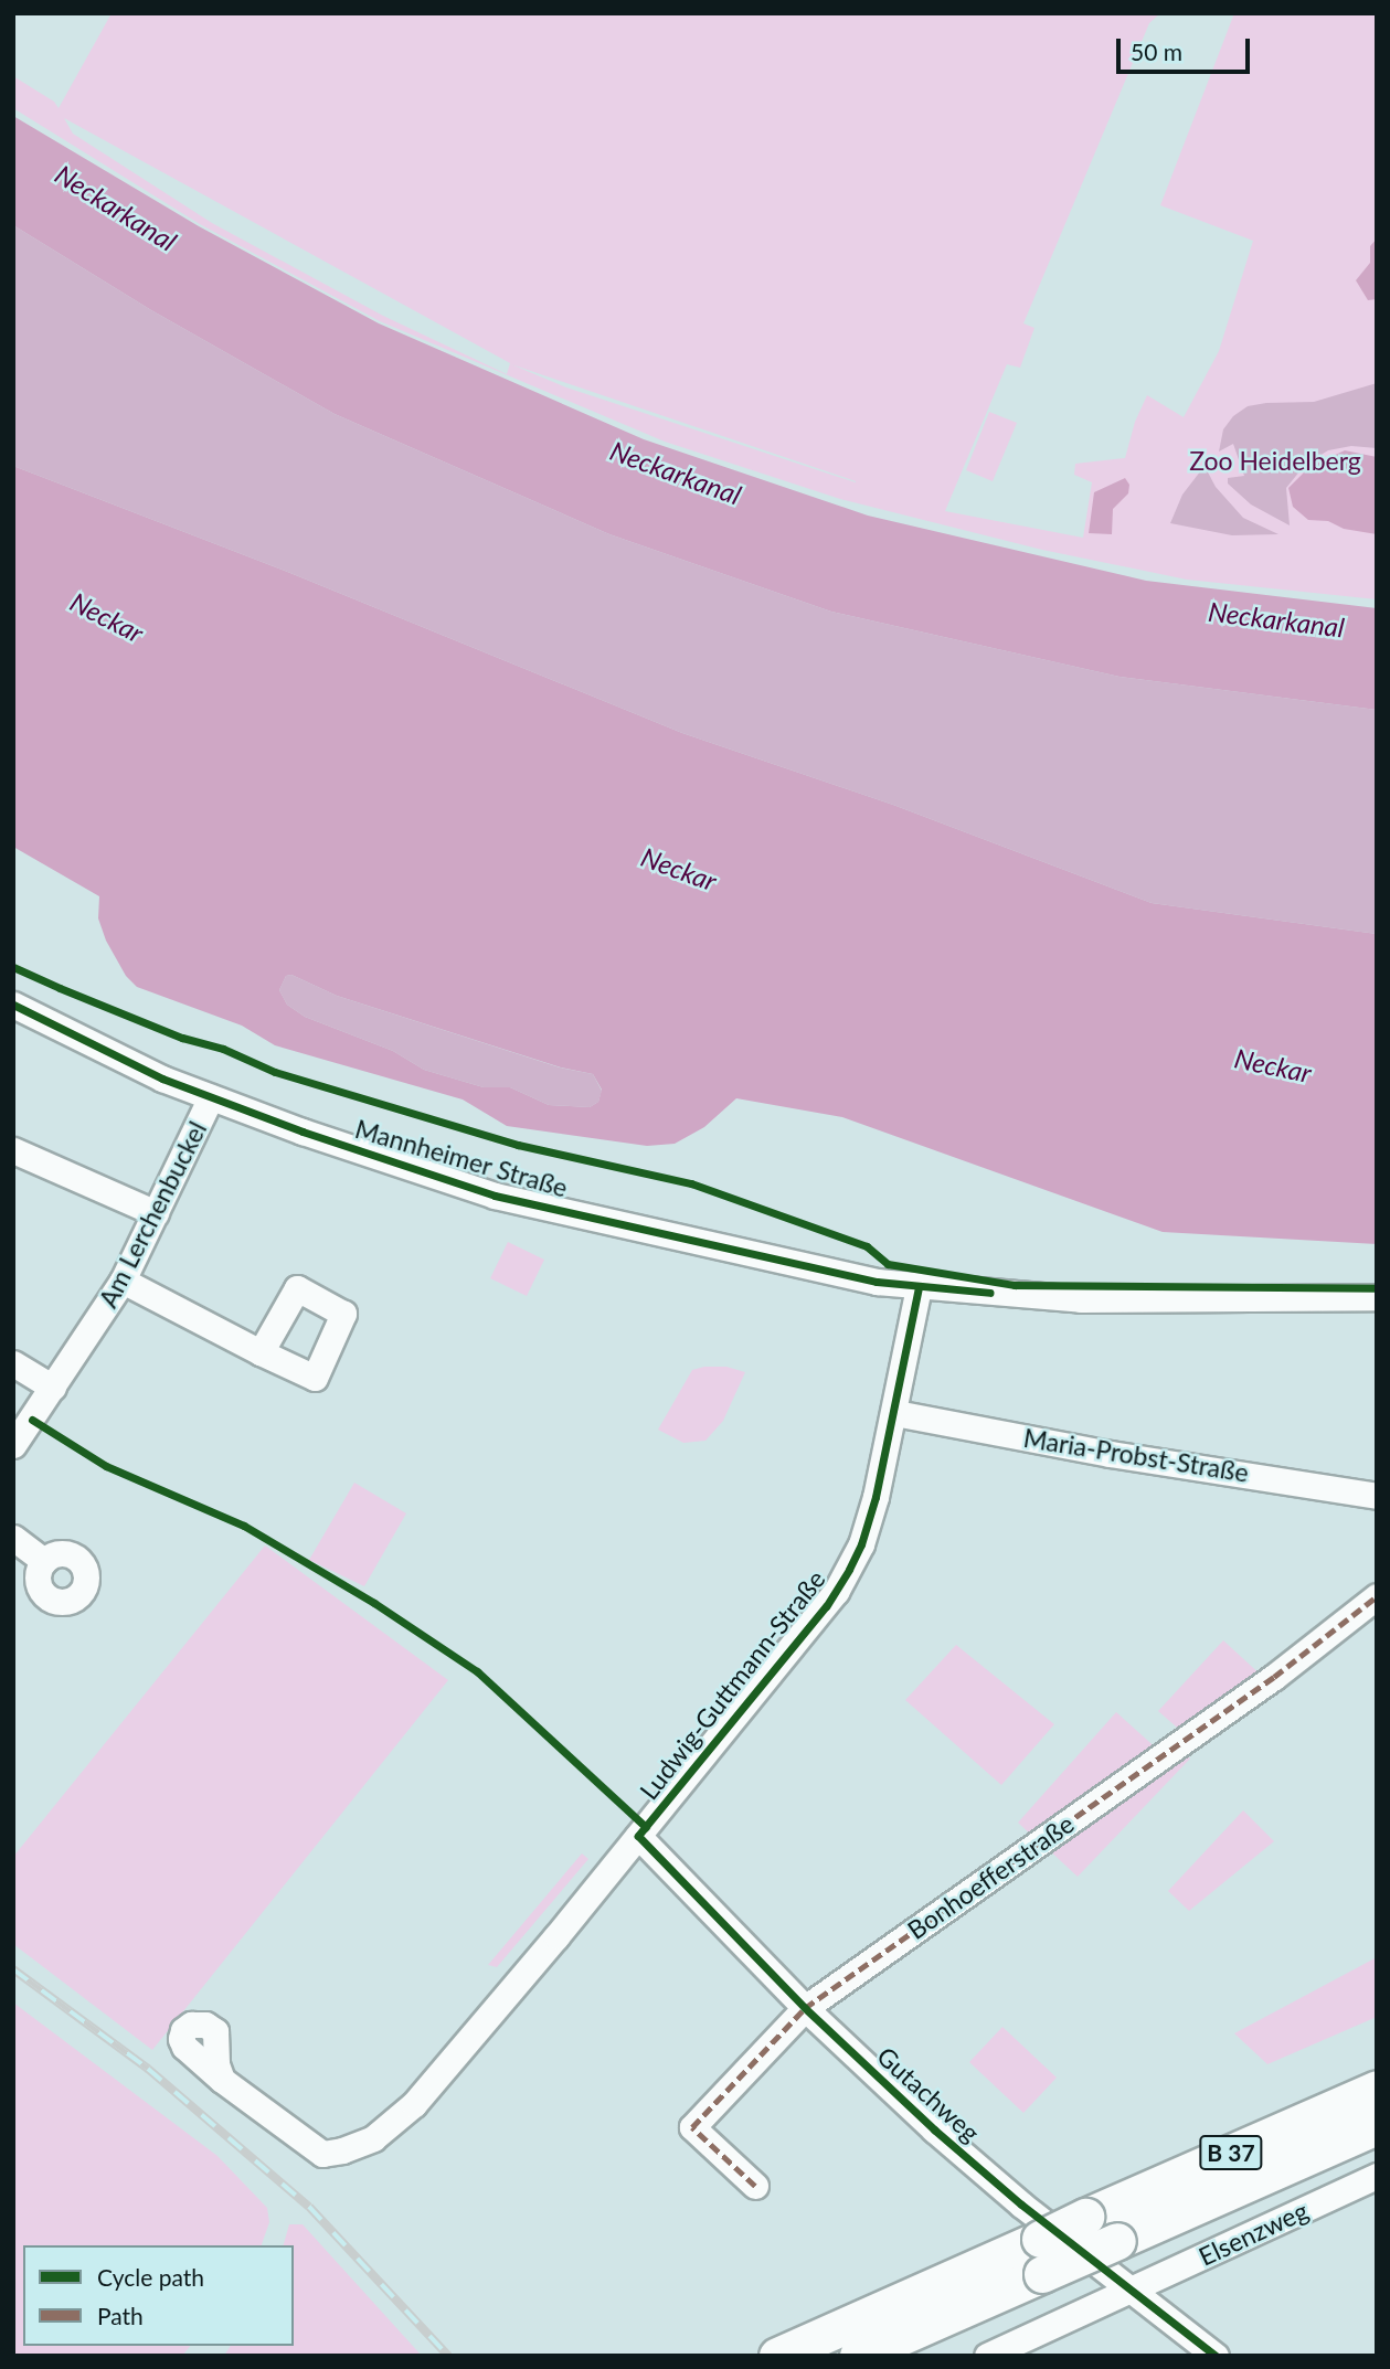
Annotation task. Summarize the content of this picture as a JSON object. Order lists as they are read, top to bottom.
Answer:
{
  "streets": {
    "highway": ["B 37"],
    "street": [
      "Mannheimer Straße",
      "Am Lerchenbuckel",
      "Maria-Probst-Straße",
      "Ludwig-Guttmann-Straße",
      "Bonhoefferstraße",
      "Gutachweg",
      "Elsenzweg"
    ]
  },
  "crossings": [
    ["Mannheimer Straße", "Am Lerchenbuckel"],
    ["Mannheimer Straße", "Ludwig-Guttmann-Straße"],
    ["Maria-Probst-Straße", "Ludwig-Guttmann-Straße"],
    ["Ludwig-Guttmann-Straße", "Gutachweg"],
    ["Bonhoefferstraße", "Gutachweg"],
    ["Gutachweg", "Elsenzweg"]
  ],
  "water": ["Neckarkanal", "Neckar"],
  "parks": ["Zoo Heidelberg"],
  "legend": ["Cycle path", "Path"],
  "scale_bar": "50 m"
}
